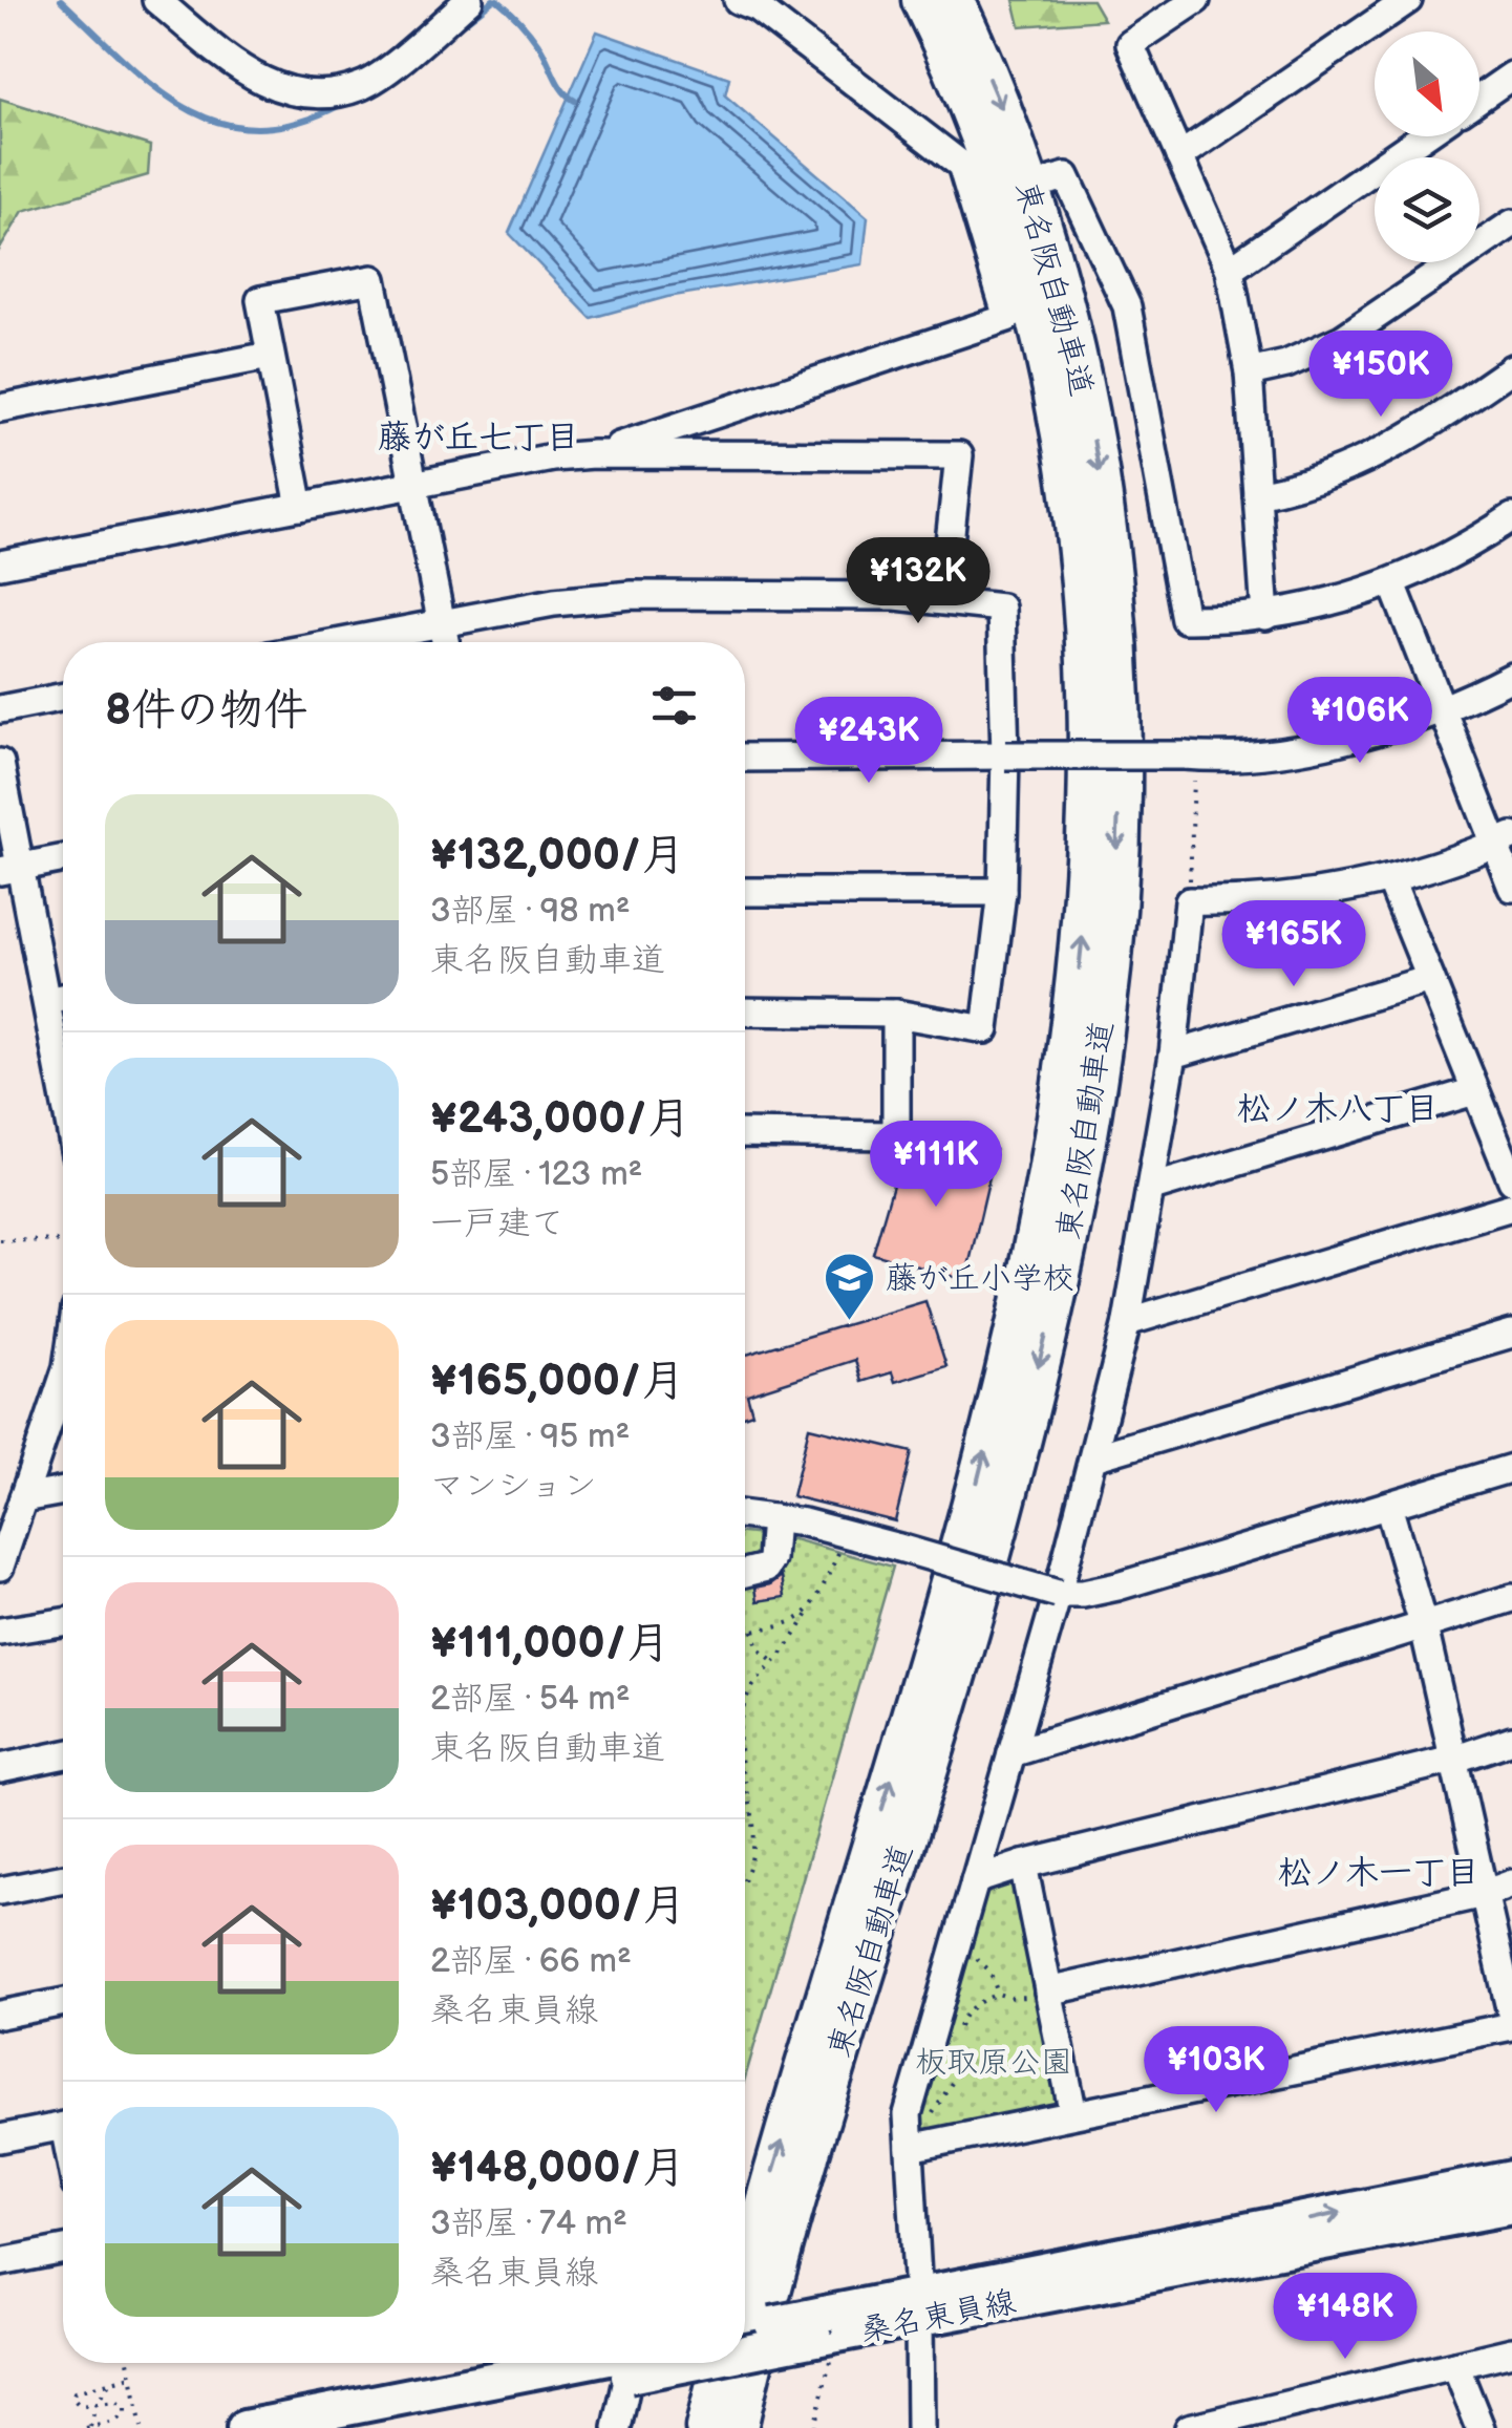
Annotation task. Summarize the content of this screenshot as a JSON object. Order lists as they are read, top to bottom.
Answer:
{
  "streets": {
    "highway": ["東名阪自動車道"],
    "main road": ["桑名東員線"]
  },
  "districts": ["藤が丘七丁目", "松ノ木八丁目", "松ノ木一丁目"],
  "parks": ["板取原公園"],
  "places": {
    "school or university": ["藤が丘小学校"]
  },
  "north": "bottom right",
  "page": {
    "price": [
      "¥150K",
      "¥132K",
      "¥106K",
      "¥243K",
      "¥165K",
      "¥111K",
      "¥103K",
      "¥148K"
    ],
    "heading": "8件の物件",
    "list": [
      {
        "name": "¥132,000/月",
        "note": "3部屋 · 98 m² · 東名阪自動車道"
      },
      {
        "name": "¥243,000/月",
        "note": "5部屋 · 123 m² · 一戸建て"
      },
      {
        "name": "¥165,000/月",
        "note": "3部屋 · 95 m² · マンション"
      },
      {
        "name": "¥111,000/月",
        "note": "2部屋 · 54 m² · 東名阪自動車道"
      },
      {
        "name": "¥103,000/月",
        "note": "2部屋 · 66 m² · 桑名東員線"
      },
      {
        "name": "¥148,000/月",
        "note": "3部屋 · 74 m² · 桑名東員線"
      }
    ]
  }
}
